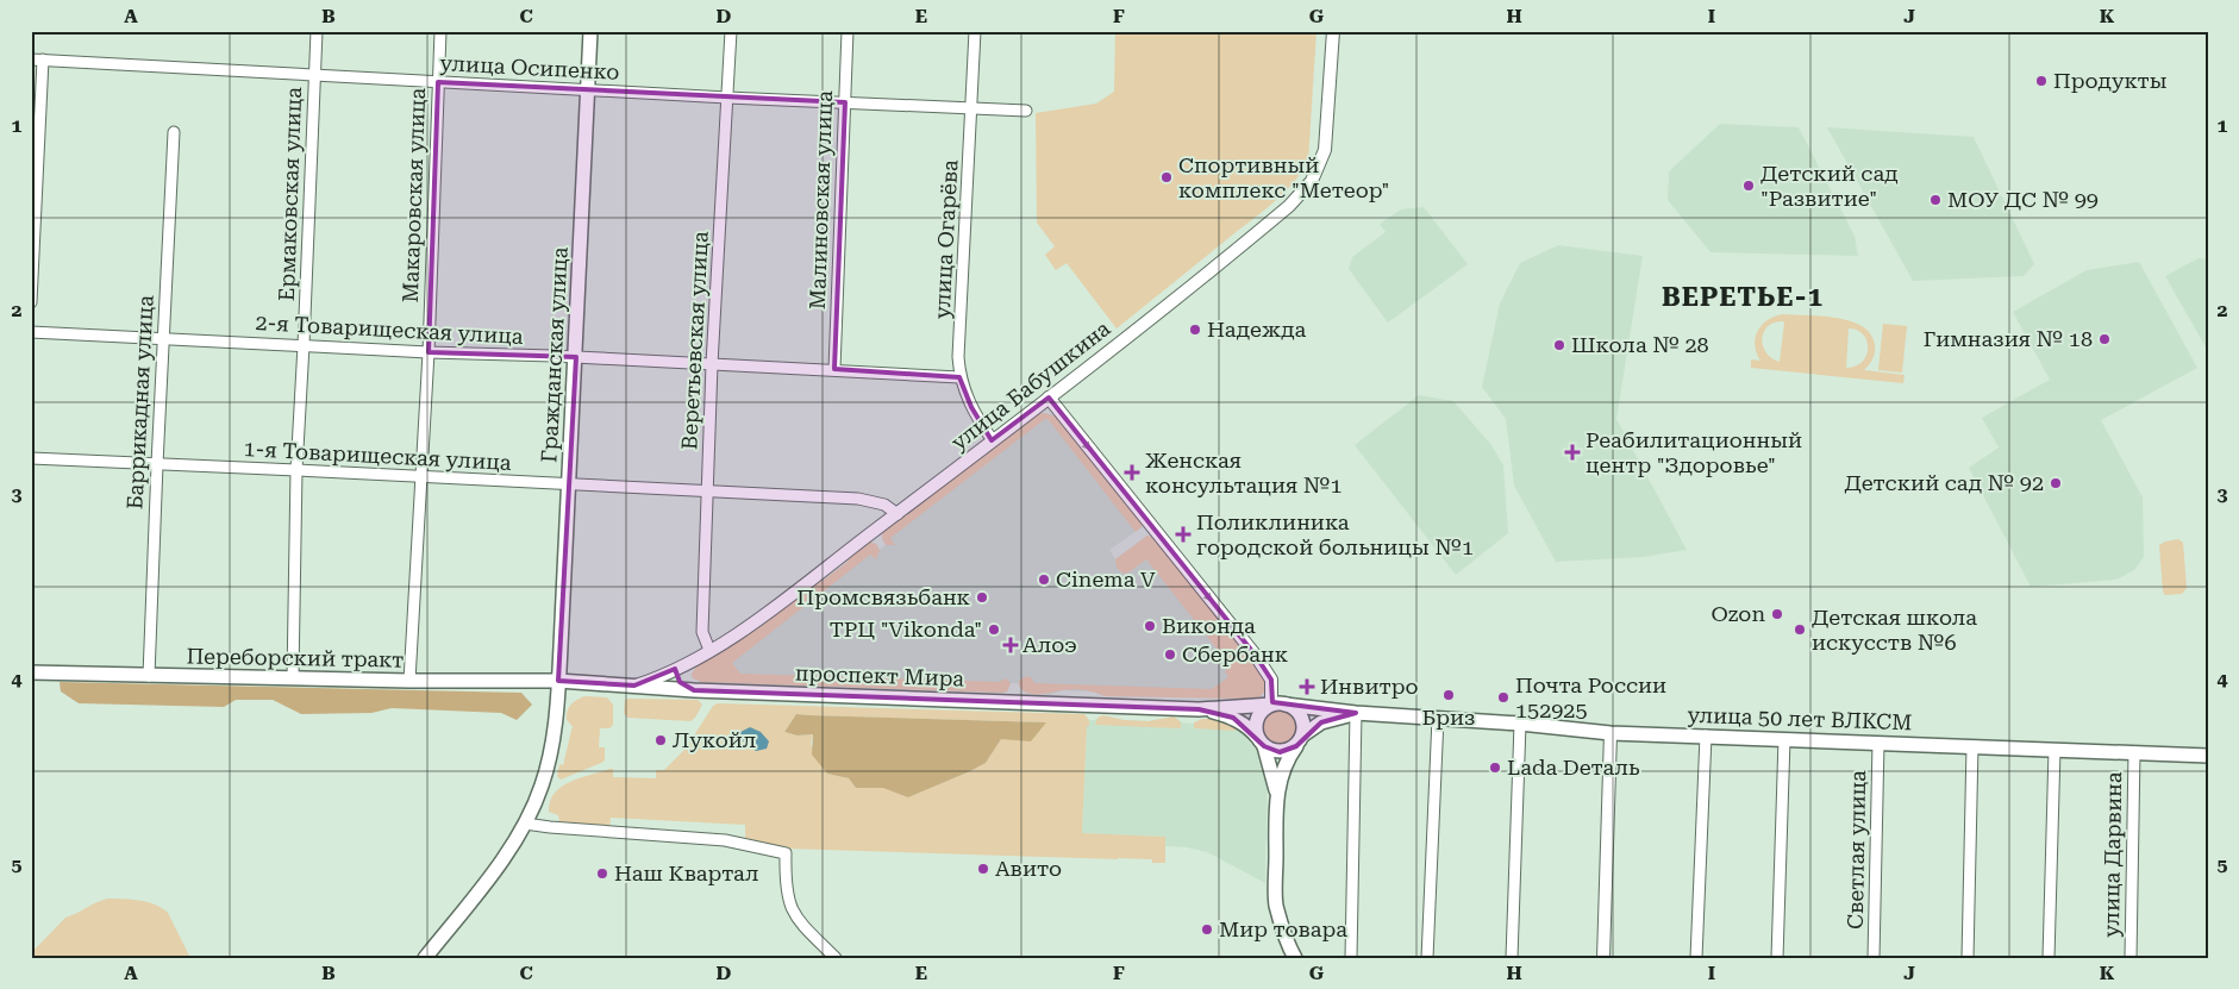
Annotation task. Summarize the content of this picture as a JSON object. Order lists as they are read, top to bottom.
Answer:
{
  "streets": {
    "main road": [
      "Гражданская улица",
      "Переборский тракт",
      "проспект Мира",
      "улица 50 лет ВЛКСМ"
    ],
    "street": [
      "улица Осипенко",
      "Ермаковская улица",
      "Макаровская улица",
      "Малиновская улица",
      "улица Огарёва",
      "2-я Товарищеская улица",
      "Веретьевская улица",
      "улица Бабушкина",
      "Баррикадная улица",
      "1-я Товарищеская улица",
      "Светлая улица",
      "улица Дарвина"
    ]
  },
  "crossings": [
    ["улица Осипенко", "Ермаковская улица"],
    ["улица Осипенко", "Макаровская улица"],
    ["улица Осипенко", "Малиновская улица"],
    ["улица Осипенко", "улица Огарёва"],
    ["улица Осипенко", "Веретьевская улица"],
    ["улица Осипенко", "Гражданская улица"],
    ["Ермаковская улица", "2-я Товарищеская улица"],
    ["Ермаковская улица", "1-я Товарищеская улица"],
    ["Ермаковская улица", "Переборский тракт"],
    ["Макаровская улица", "2-я Товарищеская улица"],
    ["Макаровская улица", "1-я Товарищеская улица"],
    ["Макаровская улица", "Переборский тракт"],
    ["Малиновская улица", "2-я Товарищеская улица"],
    ["улица Огарёва", "2-я Товарищеская улица"],
    ["улица Огарёва", "улица Бабушкина"],
    ["2-я Товарищеская улица", "Веретьевская улица"],
    ["2-я Товарищеская улица", "Гражданская улица"],
    ["2-я Товарищеская улица", "Баррикадная улица"],
    ["Веретьевская улица", "улица Бабушкина"],
    ["Веретьевская улица", "1-я Товарищеская улица"],
    ["Гражданская улица", "1-я Товарищеская улица"],
    ["Гражданская улица", "Переборский тракт"],
    ["Гражданская улица", "проспект Мира"],
    ["улица Бабушкина", "1-я Товарищеская улица"],
    ["улица Бабушкина", "проспект Мира"],
    ["Баррикадная улица", "1-я Товарищеская улица"],
    ["Баррикадная улица", "Переборский тракт"],
    ["Переборский тракт", "проспект Мира"],
    ["проспект Мира", "улица 50 лет ВЛКСМ"],
    ["улица 50 лет ВЛКСМ", "Светлая улица"],
    ["улица 50 лет ВЛКСМ", "улица Дарвина"]
  ],
  "districts": ["ВЕРЕТЬЕ-1"],
  "places": {
    "other": [
      "Продукты",
      "Спортивный комплекс \"Метеор\"",
      "Детский сад \"Развитие\"",
      "МОУ ДС № 99",
      "Надежда",
      "Гимназия № 18",
      "Школа № 28",
      "Детский сад № 92",
      "Cinema V",
      "Промсвязьбанк",
      "Ozon",
      "Виконда",
      "ТРЦ \"Vikonda\"",
      "Детская школа искусств №6",
      "Сбербанк",
      "Бриз",
      "Почта России 152925",
      "Лукойл",
      "Lada Dеталь",
      "Авито",
      "Наш Квартал",
      "Мир товара"
    ],
    "health": [
      "Реабилитационный центр \"Здоровье\"",
      "Женская консультация №1",
      "Поликлиника городской больницы №1",
      "Алоэ",
      "Инвитро"
    ]
  },
  "grid": {
    "columns": [
      "A",
      "B",
      "C",
      "D",
      "E",
      "F",
      "G",
      "H",
      "I",
      "J",
      "K"
    ],
    "rows": [
      "1",
      "2",
      "3",
      "4",
      "5"
    ]
  }
}
